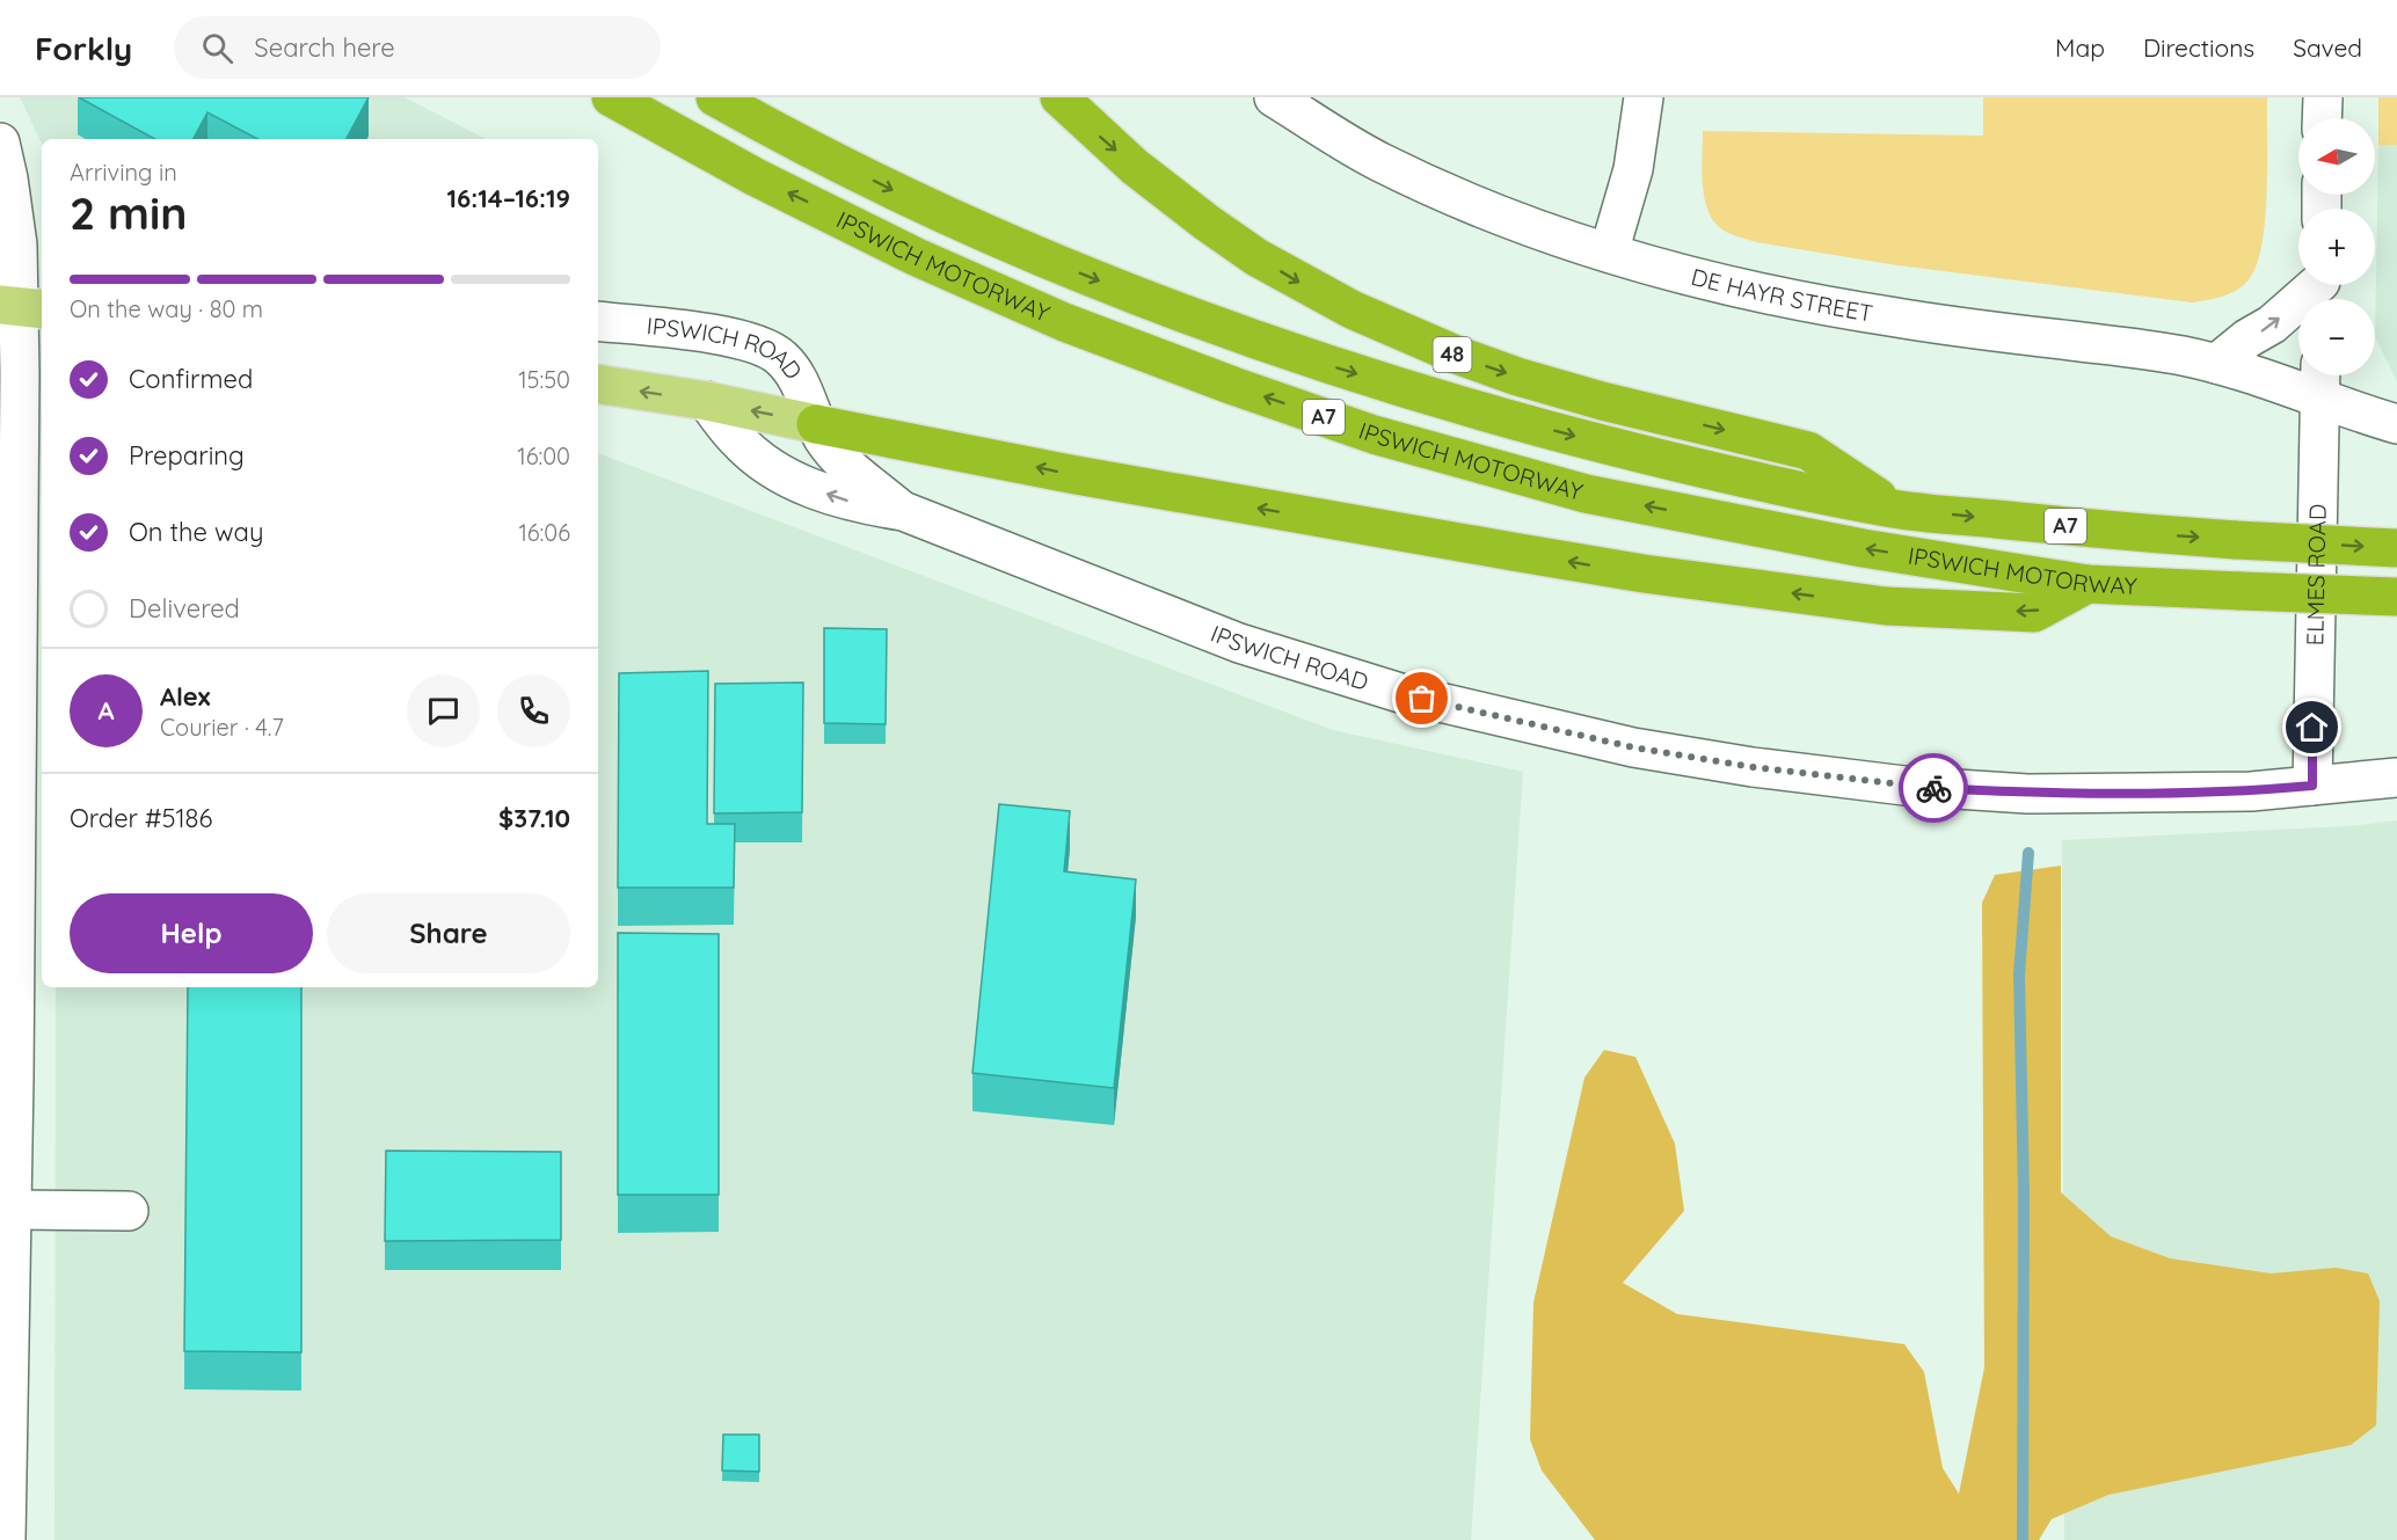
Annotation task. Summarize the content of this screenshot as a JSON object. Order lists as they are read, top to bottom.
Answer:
{
  "streets": {
    "highway": ["IPSWICH MOTORWAY", "48", "A7"],
    "main road": ["IPSWICH ROAD"],
    "street": ["DE HAYR STREET", "ELMES ROAD"]
  },
  "crossings": [
    ["IPSWICH MOTORWAY", "48"],
    ["DE HAYR STREET", "ELMES ROAD"],
    ["IPSWICH ROAD", "ELMES ROAD"]
  ],
  "north": "left",
  "page": {
    "header": "Forkly",
    "search": "Search here",
    "nav": ["Map", "Directions", "Saved"],
    "map_buttons": ["+", "−"],
    "heading": ["2 min", "Arriving in", "16:14–16:19"],
    "panel": [
      "Alex",
      "Courier · 4.7",
      "Order #5186",
      "$37.10"
    ],
    "bar": "On the way · 80 m",
    "list": [
      ["Confirmed", "15:50"],
      ["Preparing", "16:00"],
      ["On the way", "16:06"],
      "Delivered"
    ],
    "round": "A",
    "buttons": ["Help", "Share"]
  }
}
